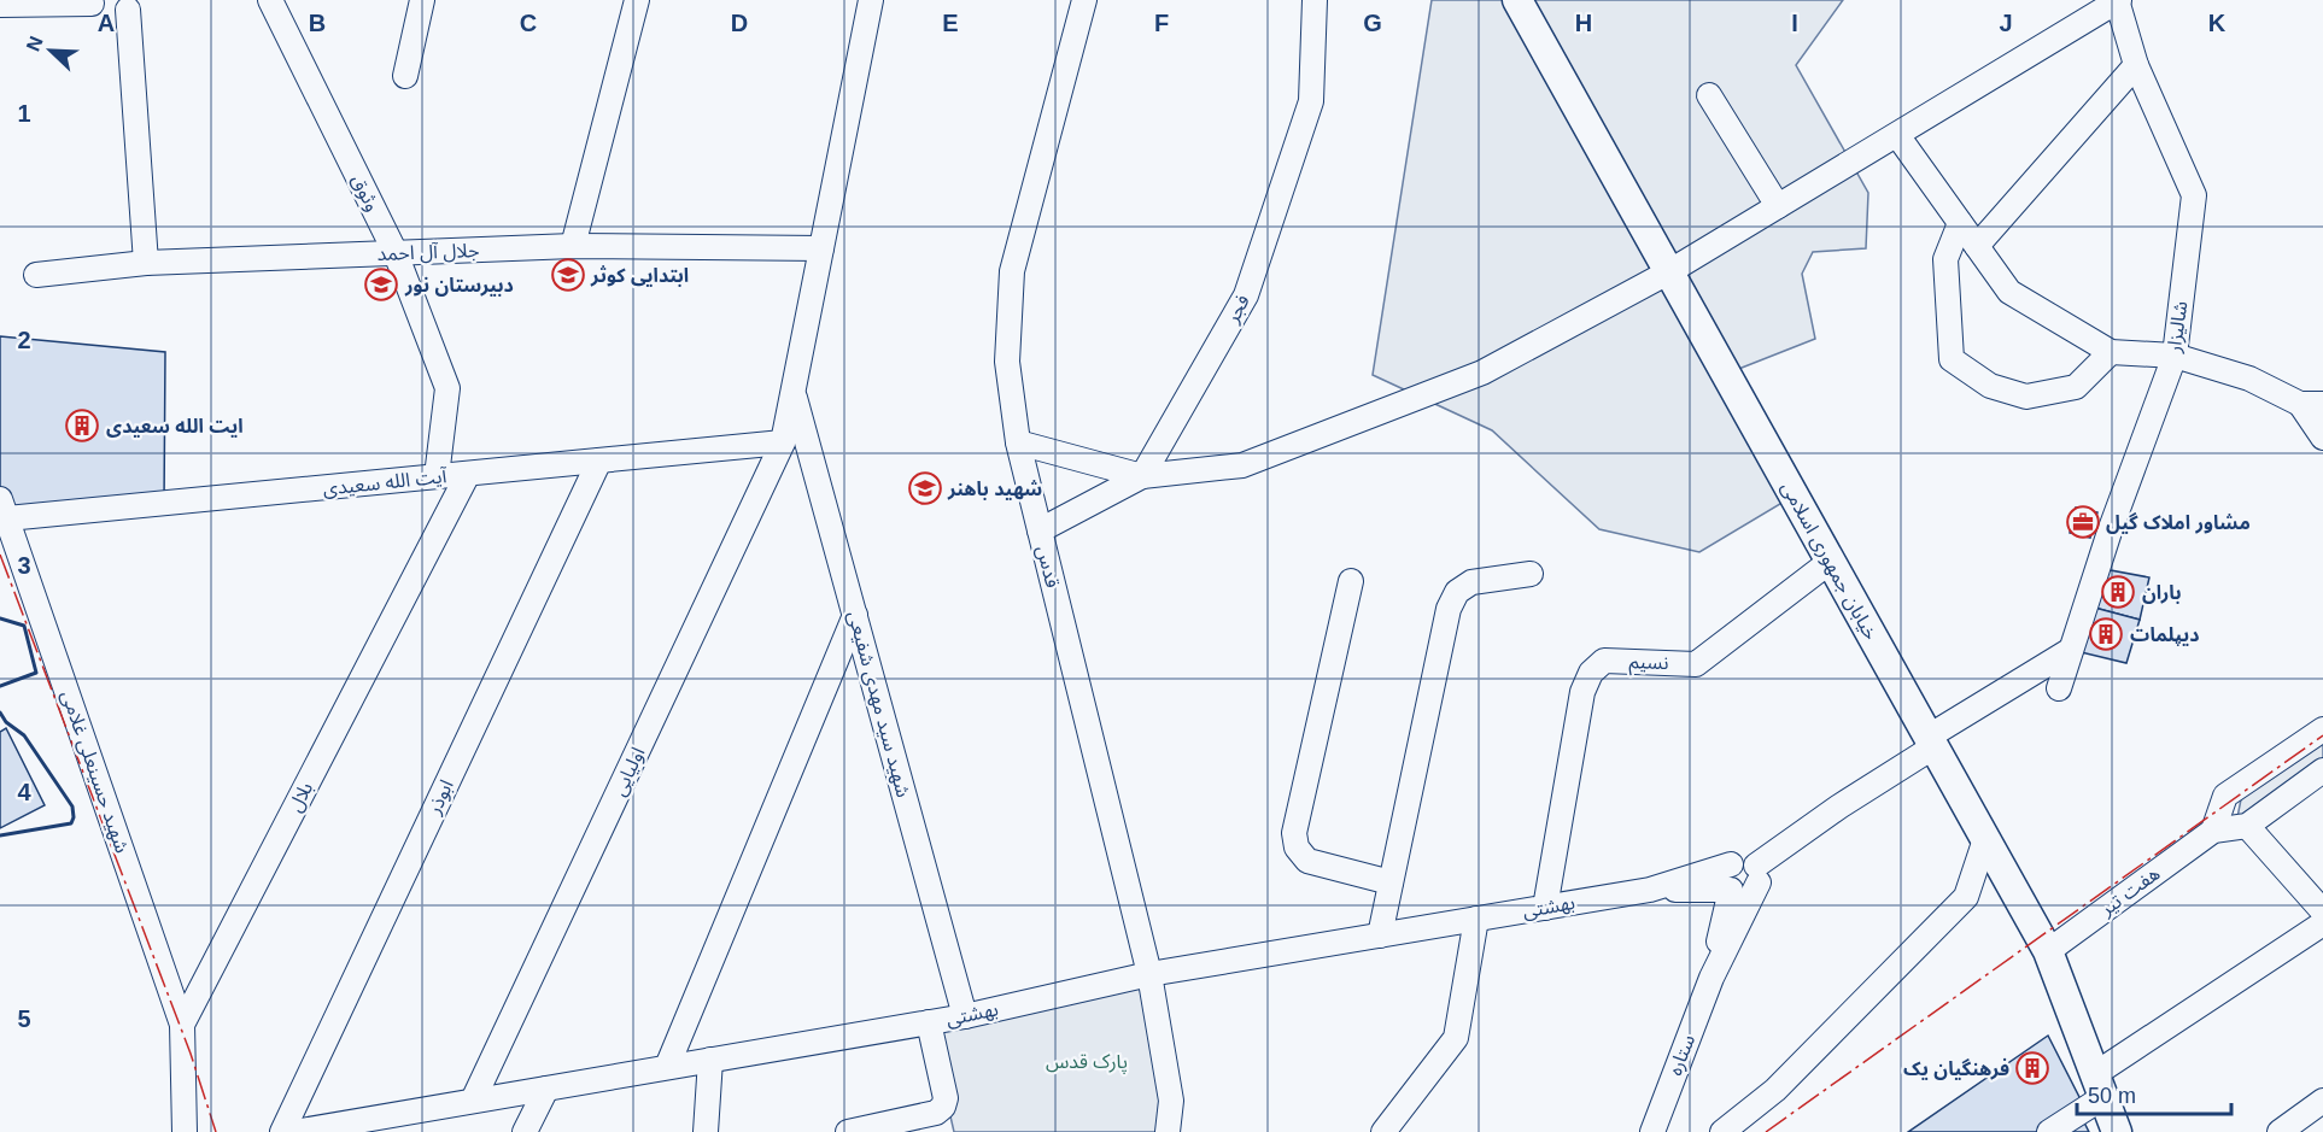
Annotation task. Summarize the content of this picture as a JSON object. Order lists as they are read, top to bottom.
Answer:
{
  "streets": {
    "main road": ["خیابان جمهوری اسلامی"],
    "street": [
      "وثوق",
      "جلال آل احمد",
      "فجر",
      "شالیزار",
      "آیت الله سعیدی",
      "قدس",
      "نسیم",
      "شهید سید مهدی شفیعی",
      "شهید حسینعلی غلامی",
      "اولیایی",
      "بلال",
      "ابوذر",
      "هفت تیر",
      "بهشتی",
      "ستاره"
    ]
  },
  "crossings": [
    ["وثوق", "جلال آل احمد"],
    ["وثوق", "آیت الله سعیدی"],
    ["جلال آل احمد", "اولیایی"],
    ["آیت الله سعیدی", "شهید حسینعلی غلامی"],
    ["آیت الله سعیدی", "اولیایی"],
    ["آیت الله سعیدی", "بلال"],
    ["آیت الله سعیدی", "ابوذر"],
    ["خیابان جمهوری اسلامی", "نسیم"],
    ["خیابان جمهوری اسلامی", "هفت تیر"],
    ["قدس", "بهشتی"],
    ["نسیم", "بهشتی"],
    ["شهید سید مهدی شفیعی", "اولیایی"],
    ["شهید سید مهدی شفیعی", "بهشتی"],
    ["شهید حسینعلی غلامی", "بلال"],
    ["اولیایی", "بهشتی"]
  ],
  "parks": ["پارک قدس"],
  "places": {
    "school or university": ["ابتدایی کوثر", "دبیرستان نور", "شهید باهنر"],
    "building": [
      "ایت الله سعیدی",
      "باران",
      "دیپلمات",
      "فرهنگیان یک"
    ],
    "office": ["مشاور املاک گیل"]
  },
  "scale_bar": "50 m",
  "north": "top left",
  "grid": {
    "columns": [
      "A",
      "B",
      "C",
      "D",
      "E",
      "F",
      "G",
      "H",
      "I",
      "J",
      "K"
    ],
    "rows": [
      "1",
      "2",
      "3",
      "4",
      "5"
    ]
  }
}
